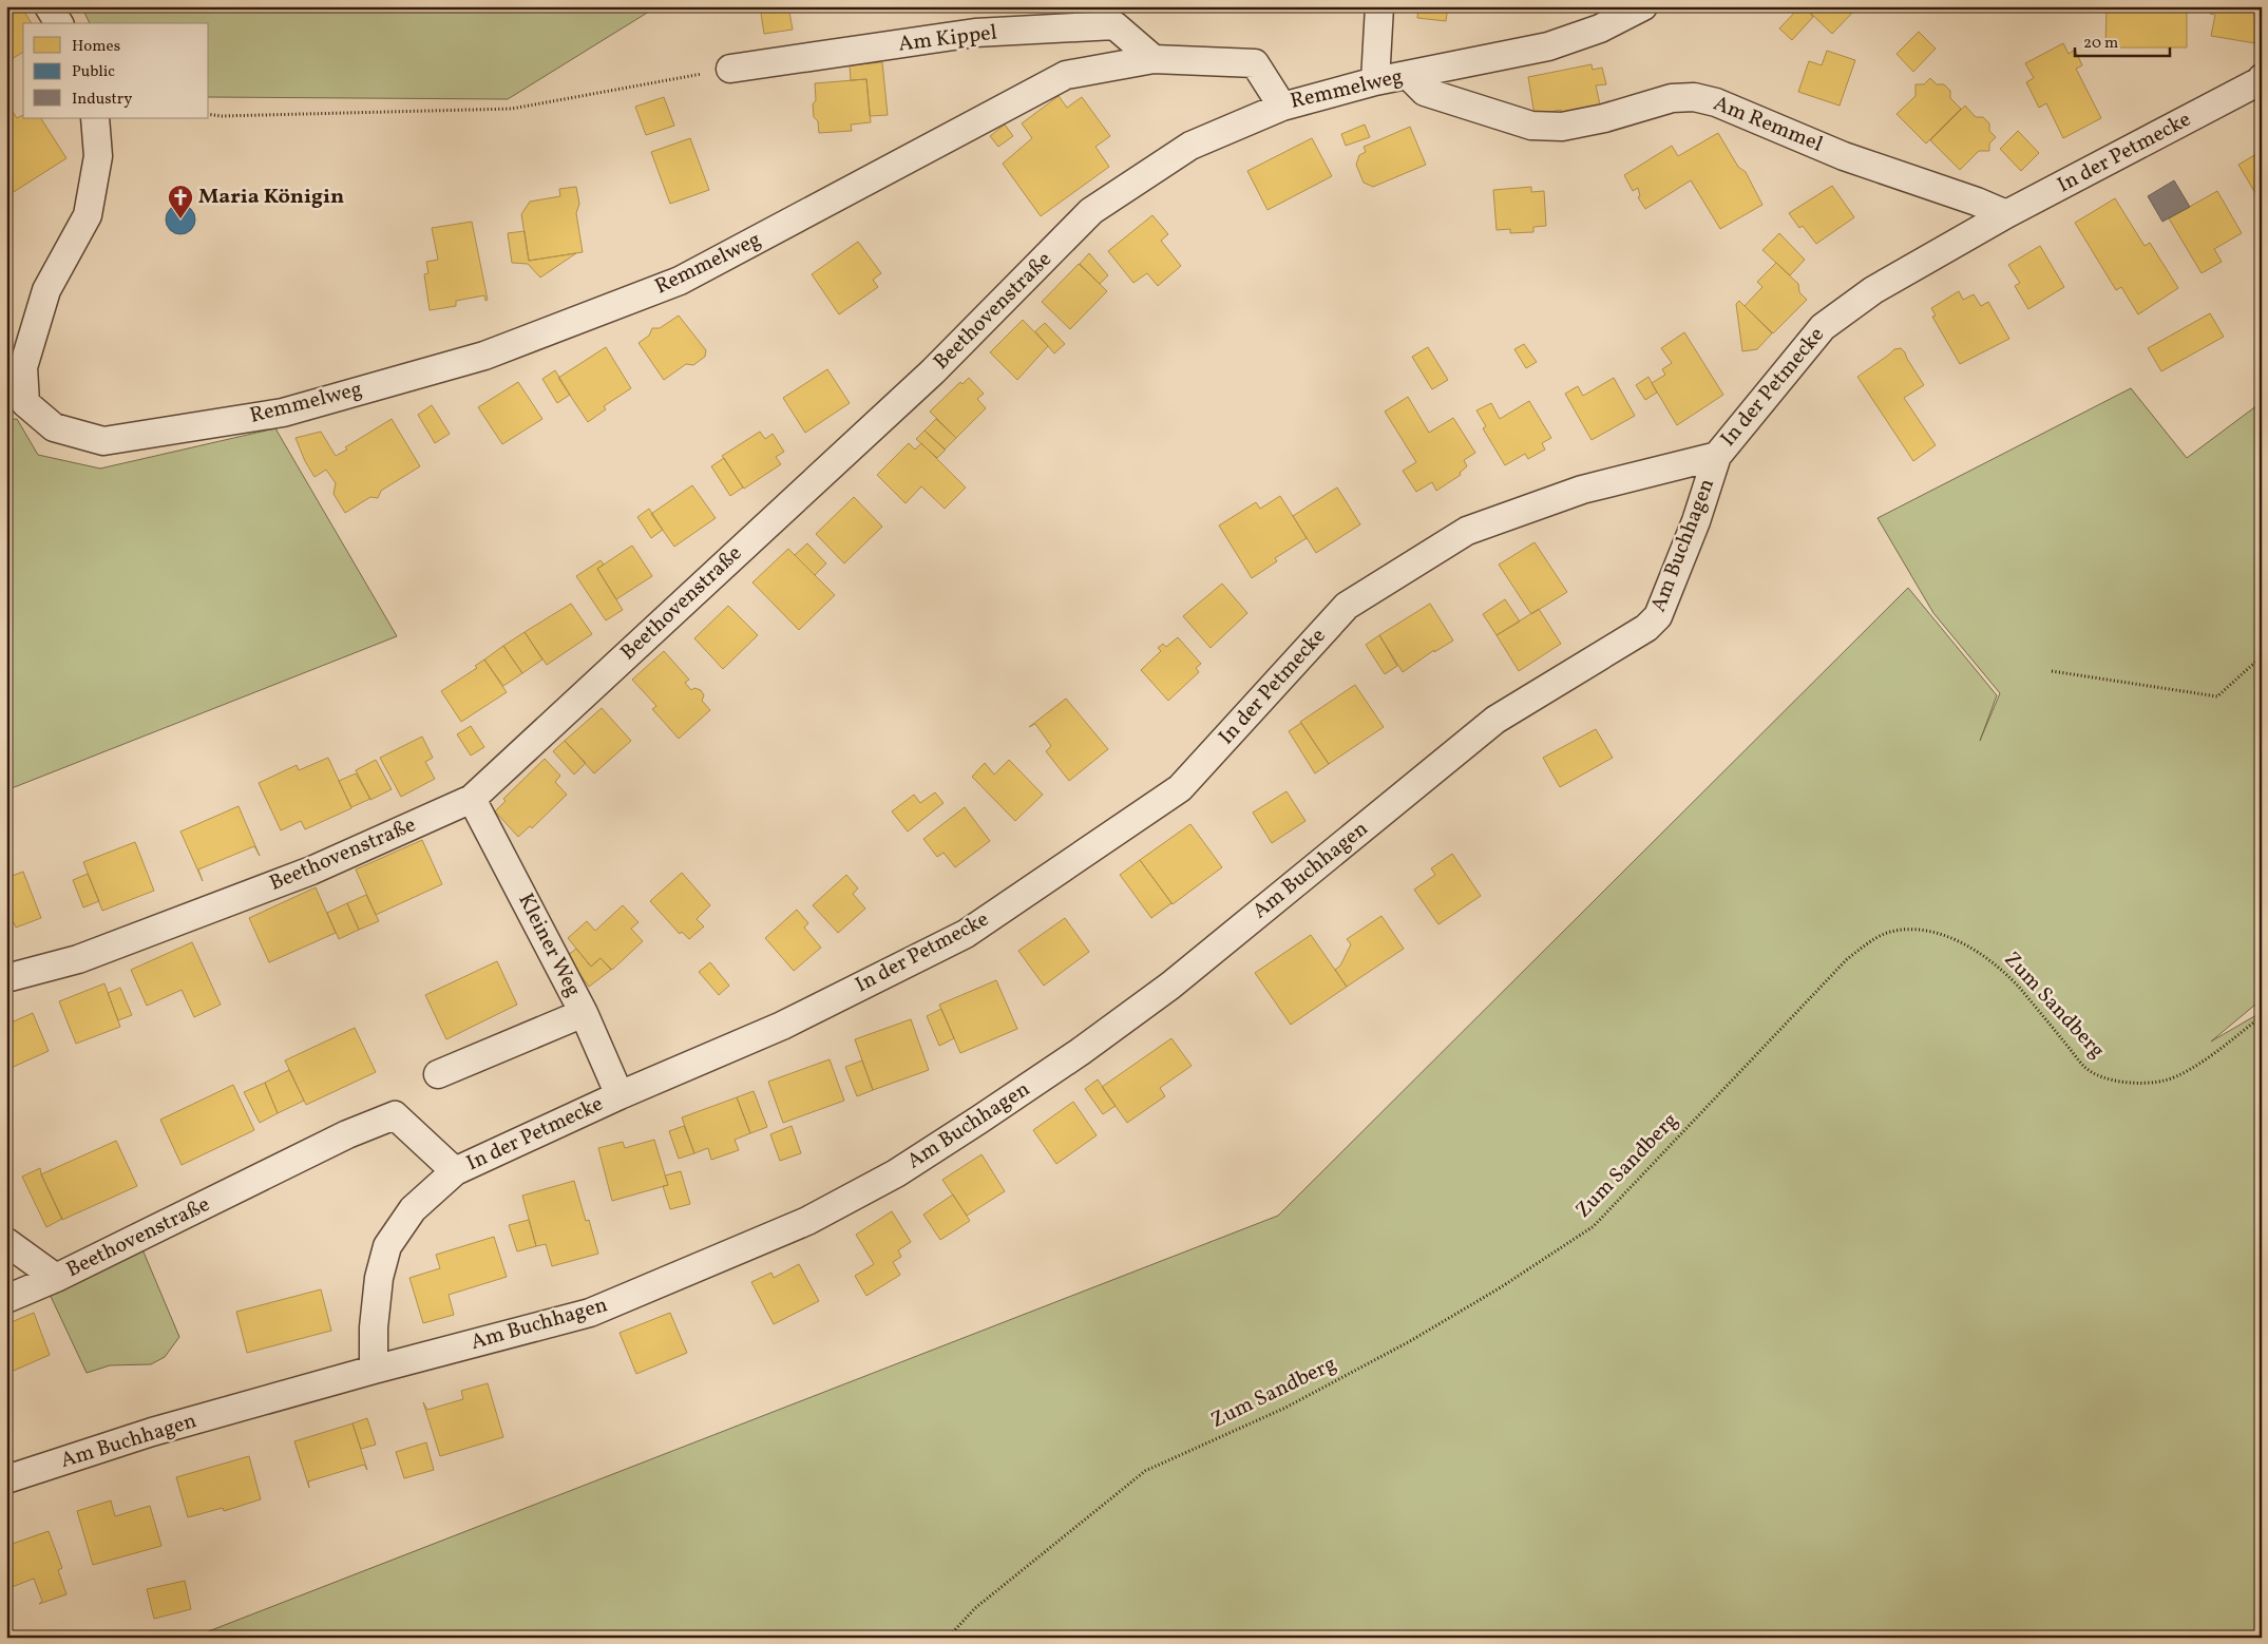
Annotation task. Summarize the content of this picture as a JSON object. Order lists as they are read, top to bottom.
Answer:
{
  "streets": {
    "street": [
      "Am Kippel",
      "Remmelweg",
      "Am Remmel",
      "In der Petmecke",
      "Beethovenstraße",
      "Am Buchhagen",
      "Kleiner Weg"
    ],
    "path": ["Zum Sandberg"]
  },
  "crossings": [
    ["Am Kippel", "Remmelweg"],
    ["Remmelweg", "Am Remmel"],
    ["Remmelweg", "Beethovenstraße"],
    ["Am Remmel", "In der Petmecke"],
    ["In der Petmecke", "Beethovenstraße"],
    ["In der Petmecke", "Am Buchhagen"],
    ["In der Petmecke", "Kleiner Weg"],
    ["Beethovenstraße", "Kleiner Weg"]
  ],
  "places": {
    "church": ["Maria Königin"]
  },
  "legend": ["Homes", "Public", "Industry"],
  "scale_bar": "20 m"
}
